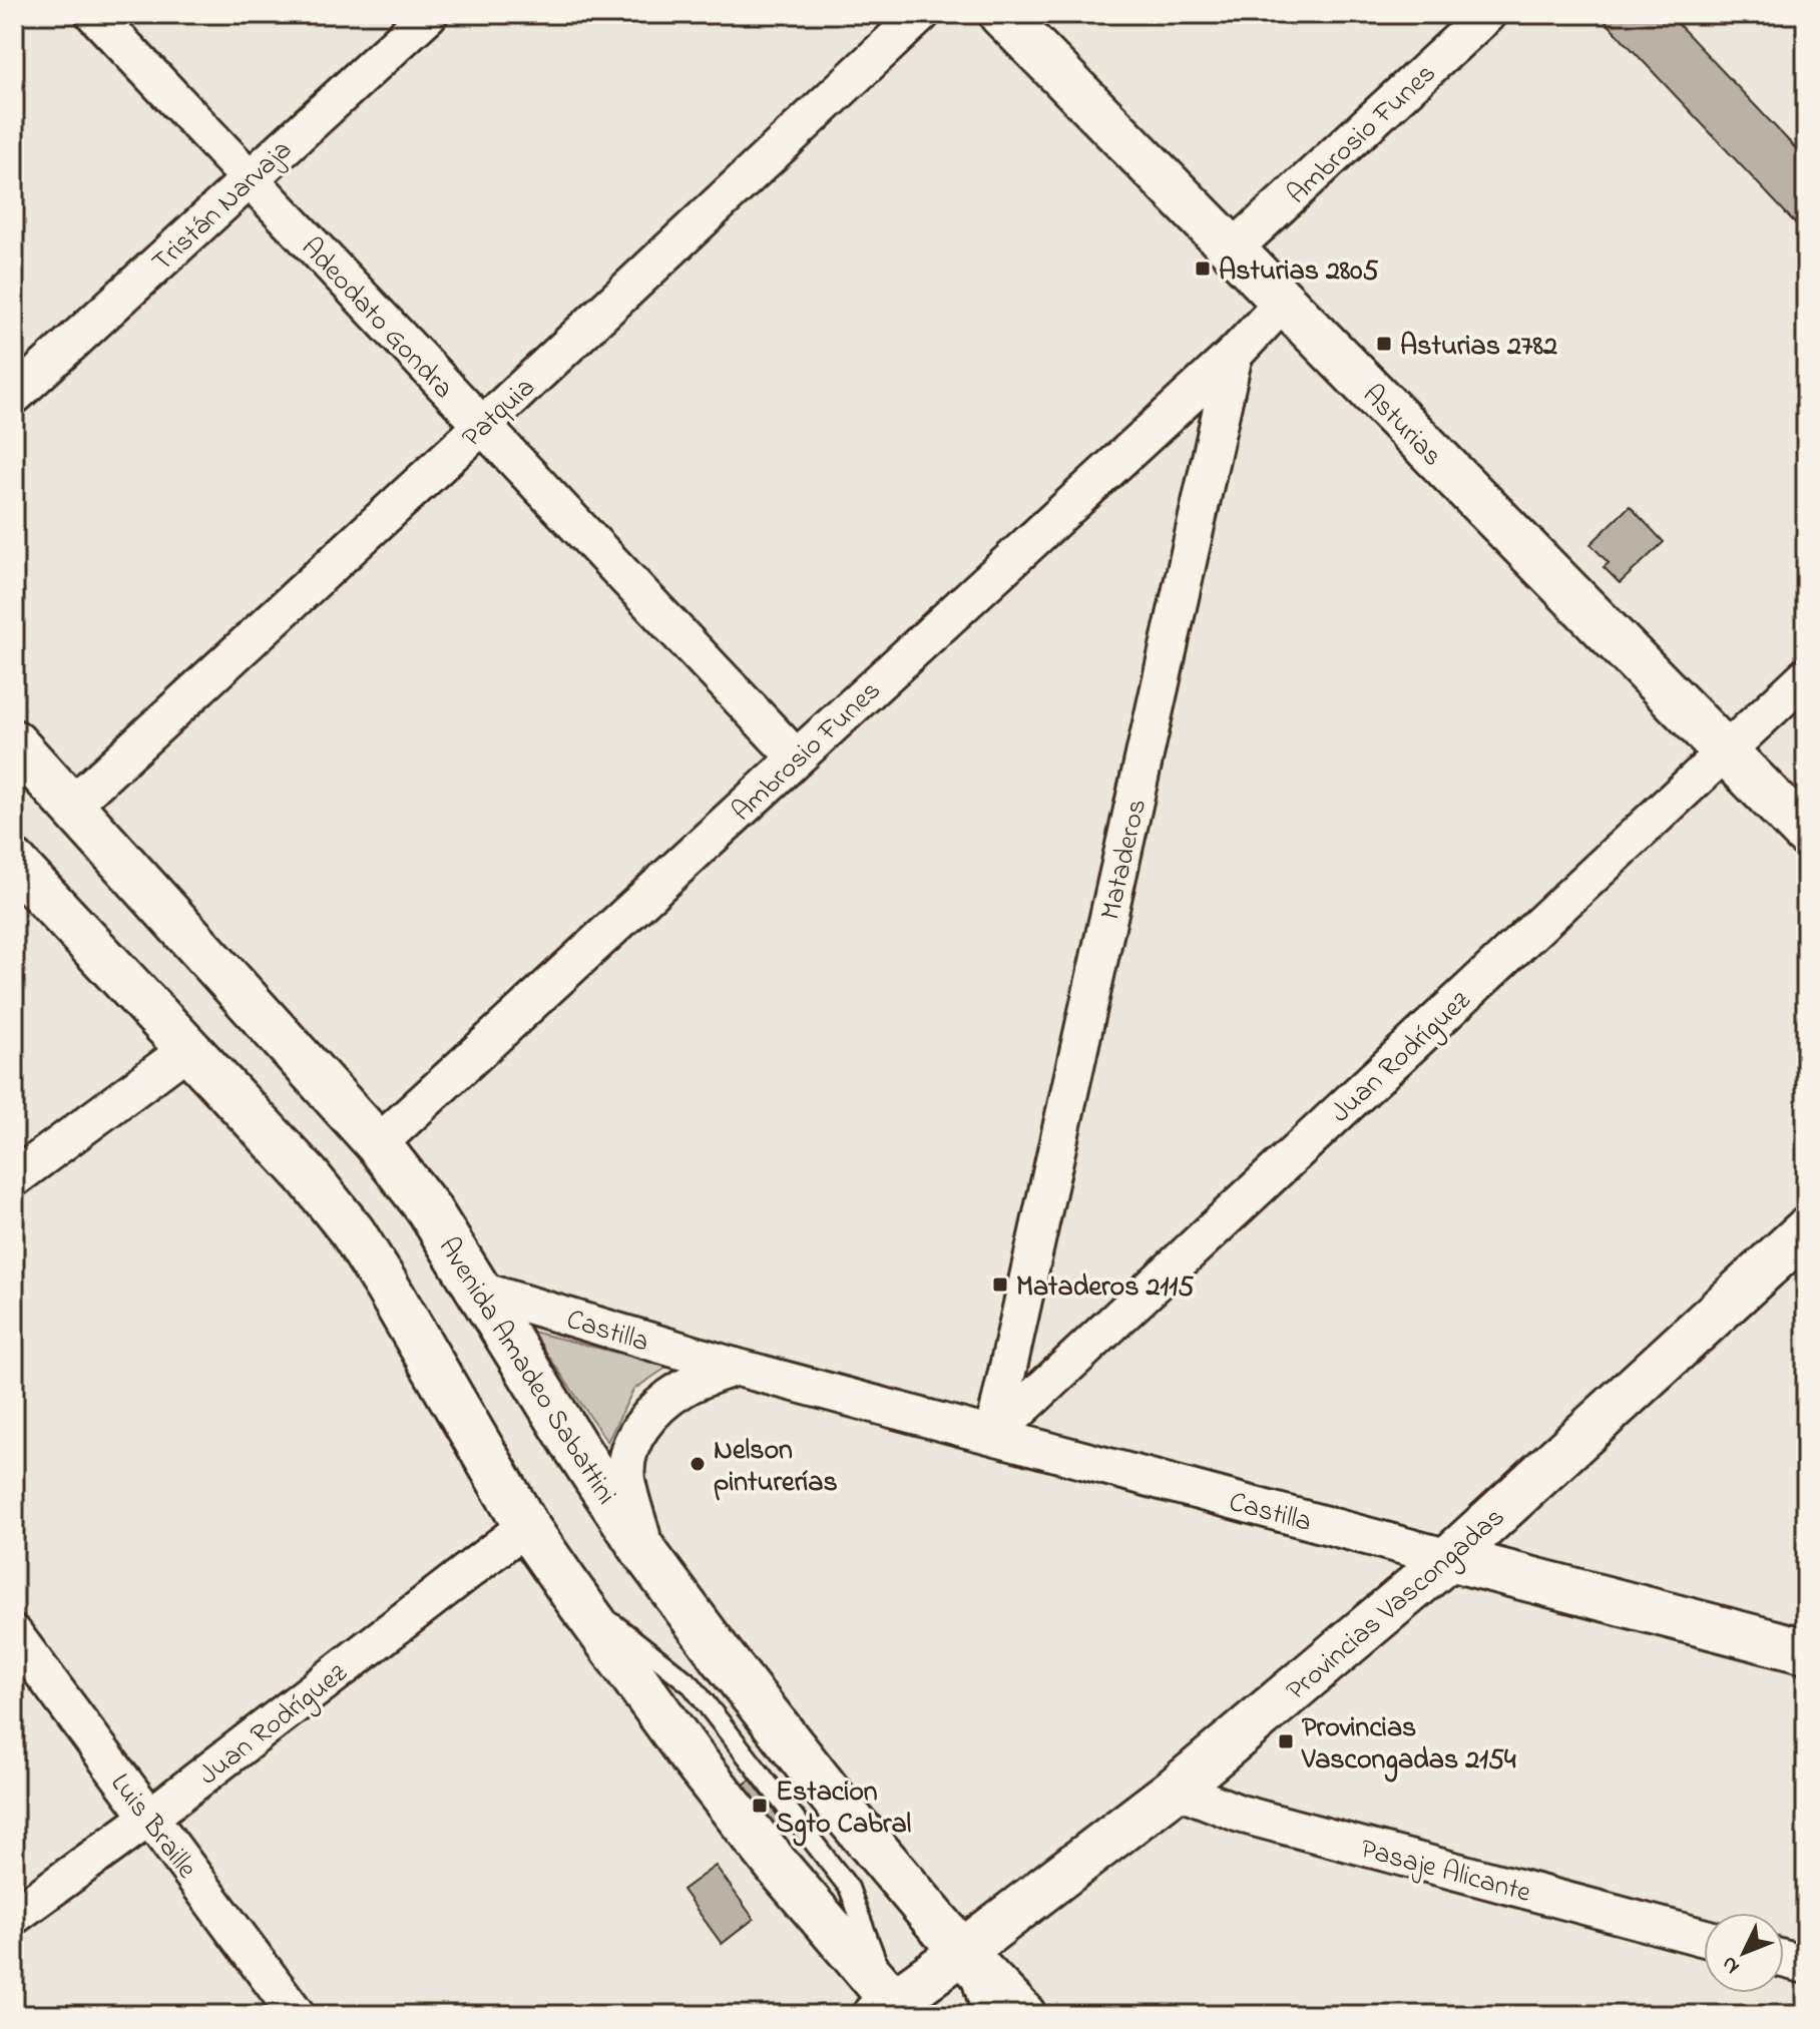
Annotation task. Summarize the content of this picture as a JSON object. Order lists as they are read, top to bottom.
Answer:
{
  "streets": {
    "main road": [
      "Asturias",
      "Castilla",
      "Avenida Amadeo Sabattini",
      "Provincias Vascongadas"
    ],
    "street": [
      "Ambrosio Funes",
      "Tristán Narvaja",
      "Adeodato Gondra",
      "Patquia",
      "Mataderos",
      "Juan Rodríguez",
      "Luis Braille",
      "Pasaje Alicante"
    ]
  },
  "crossings": [
    ["Ambrosio Funes", "Adeodato Gondra"],
    ["Ambrosio Funes", "Asturias"],
    ["Ambrosio Funes", "Mataderos"],
    ["Ambrosio Funes", "Avenida Amadeo Sabattini"],
    ["Tristán Narvaja", "Adeodato Gondra"],
    ["Adeodato Gondra", "Patquia"],
    ["Patquia", "Avenida Amadeo Sabattini"],
    ["Asturias", "Juan Rodríguez"],
    ["Mataderos", "Juan Rodríguez"],
    ["Mataderos", "Castilla"],
    ["Juan Rodríguez", "Castilla"],
    ["Juan Rodríguez", "Luis Braille"],
    ["Castilla", "Avenida Amadeo Sabattini"],
    ["Castilla", "Provincias Vascongadas"],
    ["Avenida Amadeo Sabattini", "Provincias Vascongadas"],
    ["Provincias Vascongadas", "Pasaje Alicante"]
  ],
  "places": {
    "transit": [
      "Asturias 2805",
      "Asturias 2782",
      "Mataderos 2115",
      "Provincias Vascongadas 2154",
      "Estacion Sgto Cabral"
    ],
    "other": ["Nelson pinturerías"]
  },
  "north": "bottom left"
}
